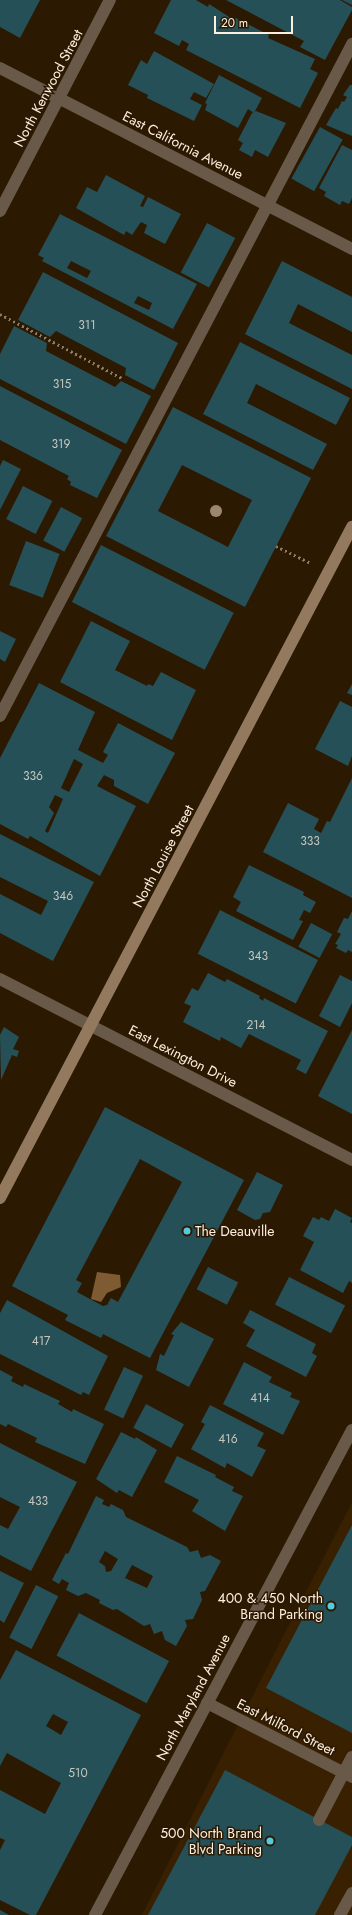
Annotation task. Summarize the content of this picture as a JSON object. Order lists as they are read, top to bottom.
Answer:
{
  "streets": {
    "street": [
      "North Kenwood Street",
      "East California Avenue",
      "North Louise Street",
      "East Lexington Drive",
      "North Maryland Avenue",
      "East Milford Street"
    ]
  },
  "crossings": [
    ["North Kenwood Street", "East California Avenue"],
    ["North Louise Street", "East Lexington Drive"],
    ["North Maryland Avenue", "East Milford Street"]
  ],
  "places": ["The Deauville", "400 & 450 North Brand Parking", "500 North Brand Blvd Parking"],
  "house_numbers": [
    "311",
    "315",
    "319",
    "336",
    "333",
    "346",
    "343",
    "214",
    "417",
    "414",
    "416",
    "433",
    "510"
  ],
  "scale_bar": "20 m"
}
